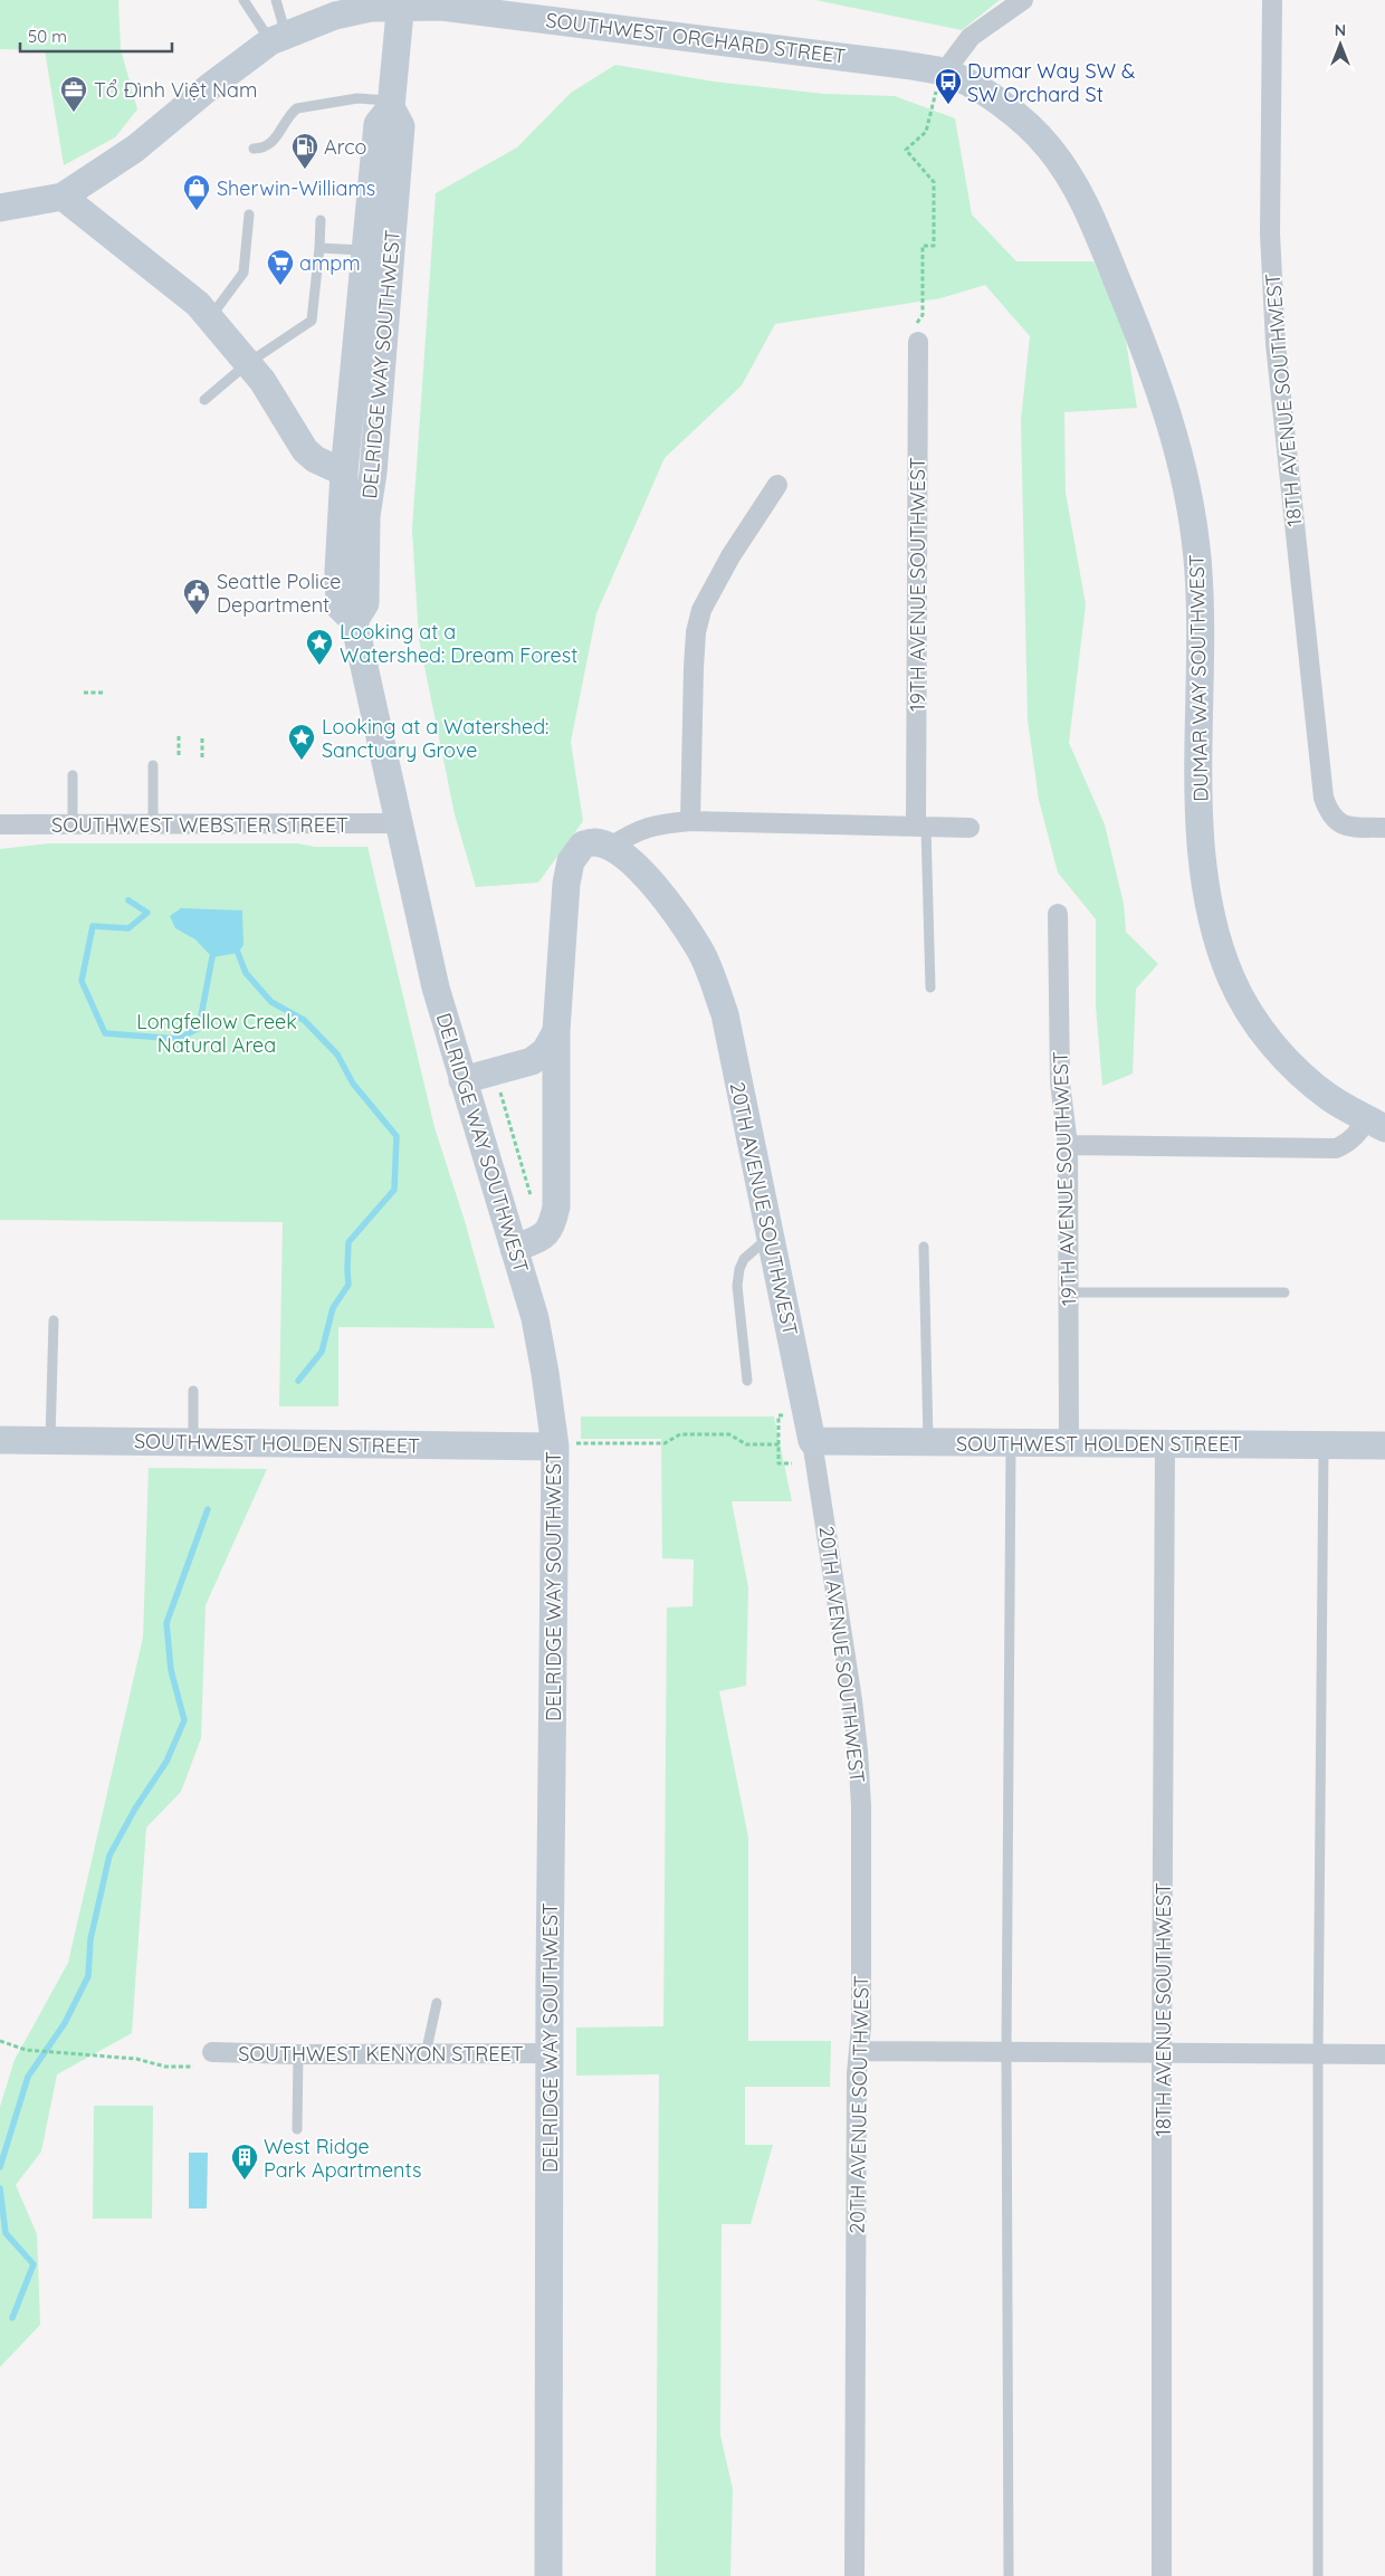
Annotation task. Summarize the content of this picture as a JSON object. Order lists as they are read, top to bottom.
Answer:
{
  "streets": {
    "street": [
      "SOUTHWEST ORCHARD STREET",
      "DELRIDGE WAY SOUTHWEST",
      "18TH AVENUE SOUTHWEST",
      "19TH AVENUE SOUTHWEST",
      "DUMAR WAY SOUTHWEST",
      "SOUTHWEST WEBSTER STREET",
      "20TH AVENUE SOUTHWEST",
      "SOUTHWEST HOLDEN STREET",
      "SOUTHWEST KENYON STREET"
    ]
  },
  "crossings": [
    ["SOUTHWEST ORCHARD STREET", "DELRIDGE WAY SOUTHWEST"],
    ["SOUTHWEST ORCHARD STREET", "DUMAR WAY SOUTHWEST"],
    ["DELRIDGE WAY SOUTHWEST", "SOUTHWEST WEBSTER STREET"],
    ["DELRIDGE WAY SOUTHWEST", "SOUTHWEST HOLDEN STREET"],
    ["DELRIDGE WAY SOUTHWEST", "SOUTHWEST KENYON STREET"],
    ["18TH AVENUE SOUTHWEST", "SOUTHWEST HOLDEN STREET"],
    ["19TH AVENUE SOUTHWEST", "SOUTHWEST HOLDEN STREET"],
    ["20TH AVENUE SOUTHWEST", "SOUTHWEST HOLDEN STREET"]
  ],
  "parks": ["Longfellow Creek Natural Area"],
  "places": {
    "bus stop": ["Dumar Way SW & SW Orchard St"],
    "office": ["Tổ Đình Việt Nam"],
    "fuel station": ["Arco"],
    "shop": ["Sherwin-Williams"],
    "supermarket": ["ampm"],
    "public building": ["Seattle Police Department"],
    "place": ["Looking at a Watershed: Dream Forest", "Looking at a Watershed: Sanctuary Grove"],
    "building": ["West Ridge Park Apartments"]
  },
  "scale_bar": "50 m",
  "north": "top"
}
